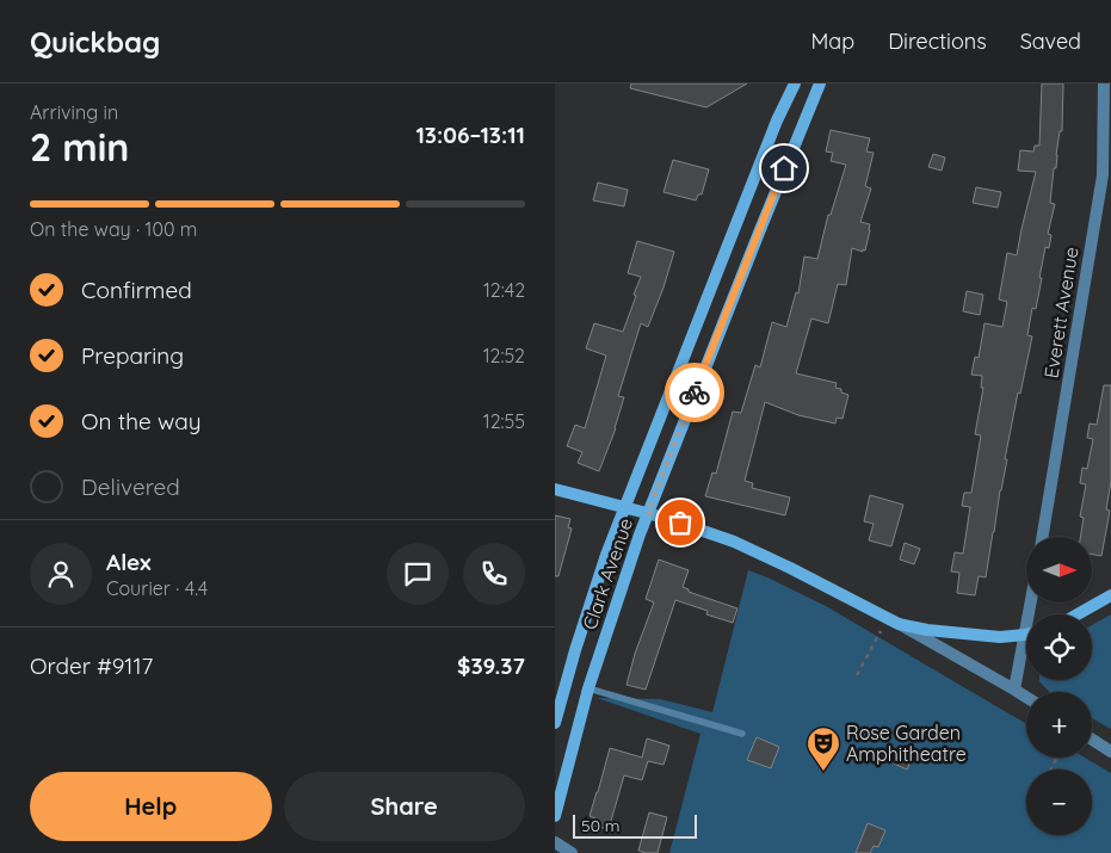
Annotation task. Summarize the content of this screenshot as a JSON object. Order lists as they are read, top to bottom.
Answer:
{
  "streets": {
    "main road": ["Clark Avenue"],
    "street": ["Everett Avenue"]
  },
  "places": {
    "theatre": ["Rose Garden Amphitheatre"]
  },
  "scale_bar": "50 m",
  "north": "right",
  "page": {
    "header": "Quickbag",
    "nav": ["Map", "Directions", "Saved"],
    "heading": ["2 min", "Arriving in", "13:06–13:11"],
    "panel": [
      "Alex",
      "Courier · 4.4",
      "Order #9117",
      "$39.37"
    ],
    "bar": "On the way · 100 m",
    "list": [
      ["Confirmed", "12:42"],
      ["Preparing", "12:52"],
      ["On the way", "12:55"],
      "Delivered"
    ],
    "map_buttons": ["+", "−"],
    "buttons": ["Help", "Share"],
    "scale": "50 m"
  }
}
